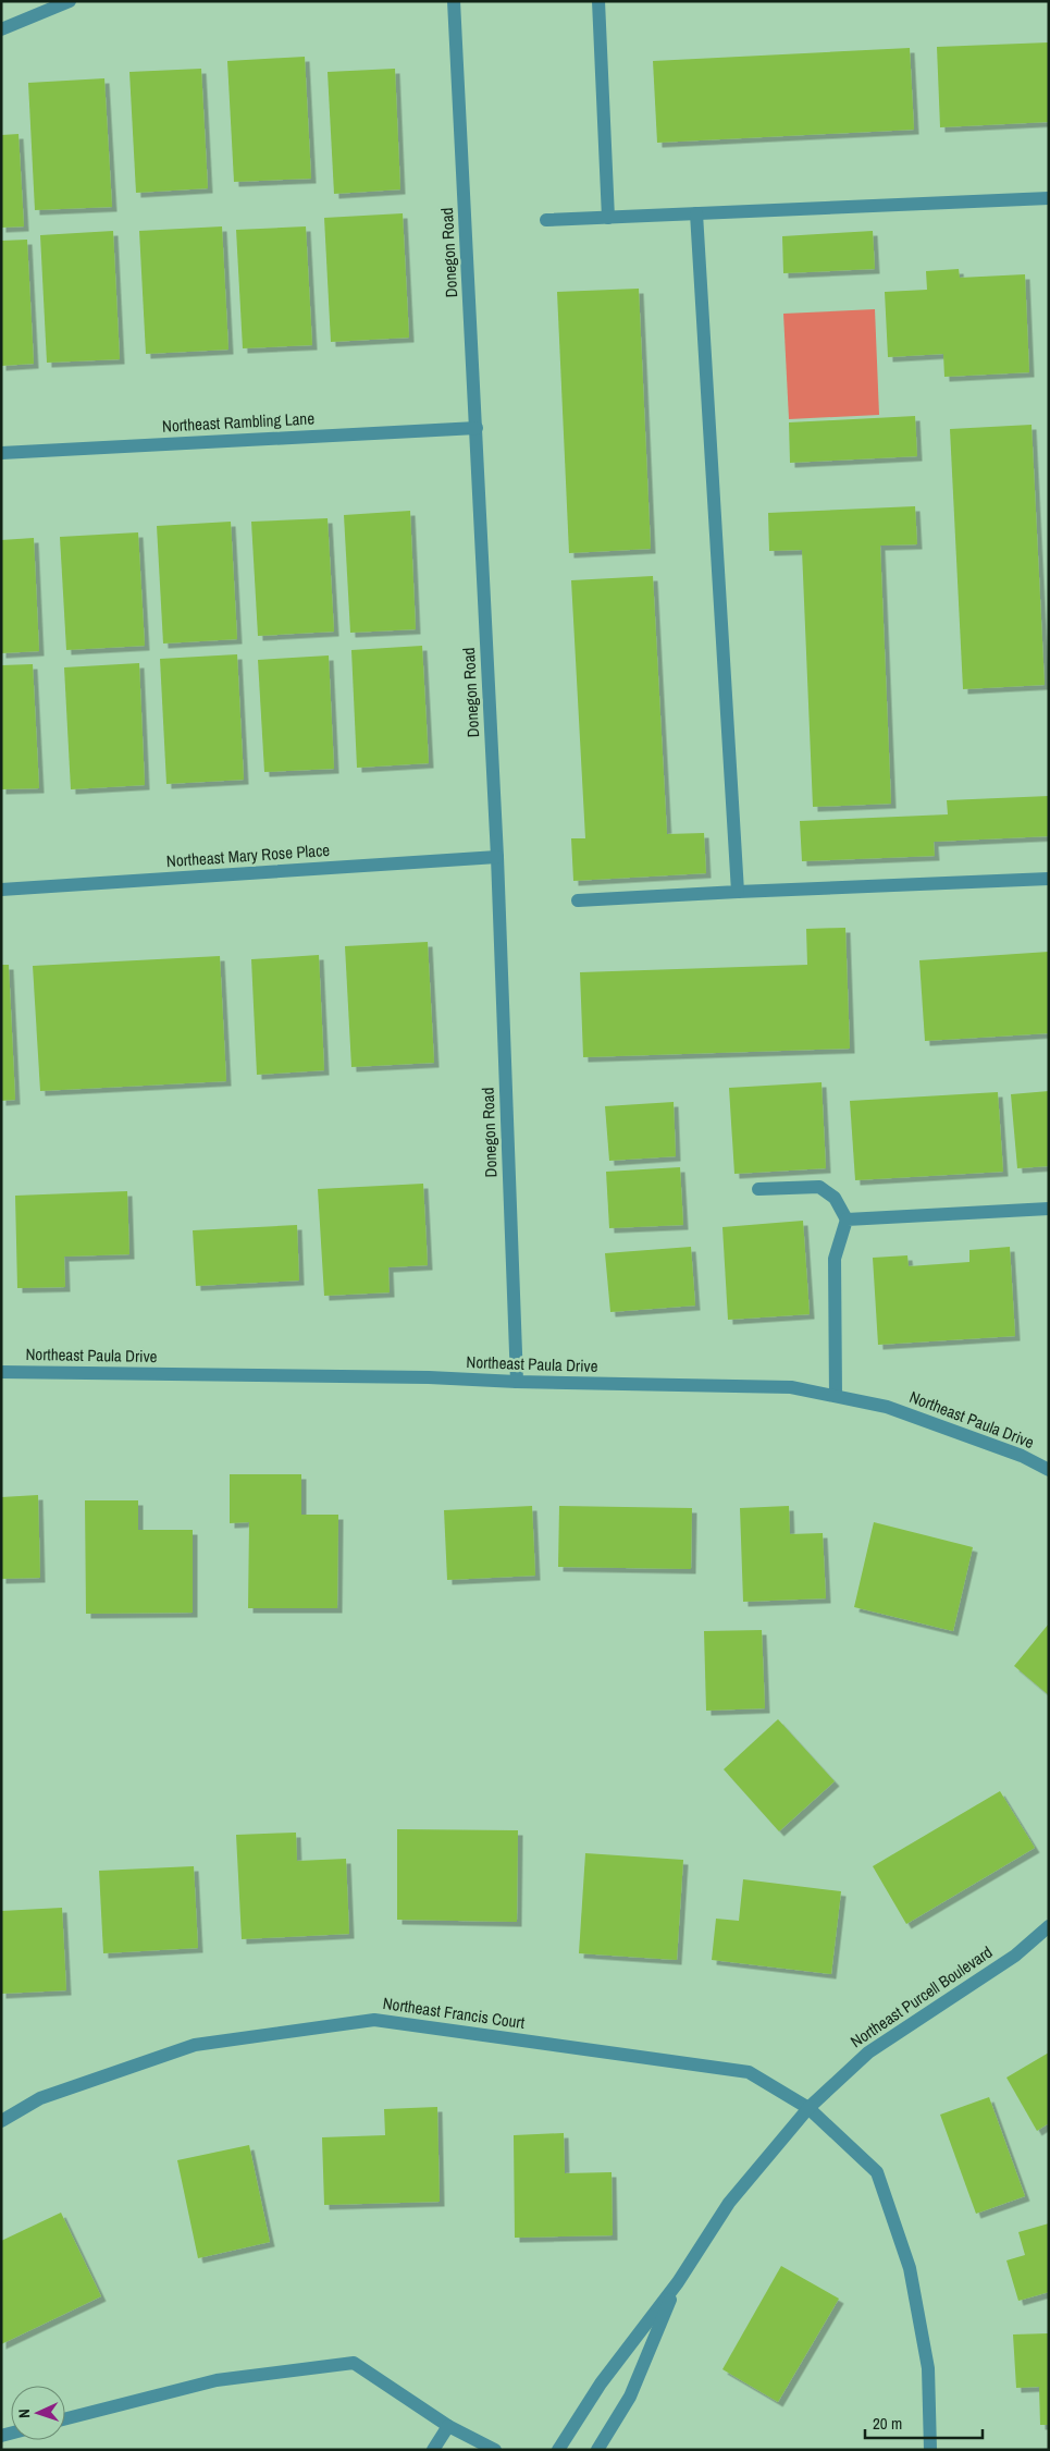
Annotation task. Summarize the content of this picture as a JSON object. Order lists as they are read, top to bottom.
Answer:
{
  "streets": {
    "street": [
      "Donegon Road",
      "Northeast Rambling Lane",
      "Northeast Mary Rose Place",
      "Northeast Paula Drive",
      "Northeast Purcell Boulevard",
      "Northeast Francis Court"
    ]
  },
  "crossings": [
    ["Donegon Road", "Northeast Rambling Lane"],
    ["Donegon Road", "Northeast Mary Rose Place"],
    ["Donegon Road", "Northeast Paula Drive"],
    ["Northeast Purcell Boulevard", "Northeast Francis Court"]
  ],
  "scale_bar": "20 m",
  "north": "left"
}
